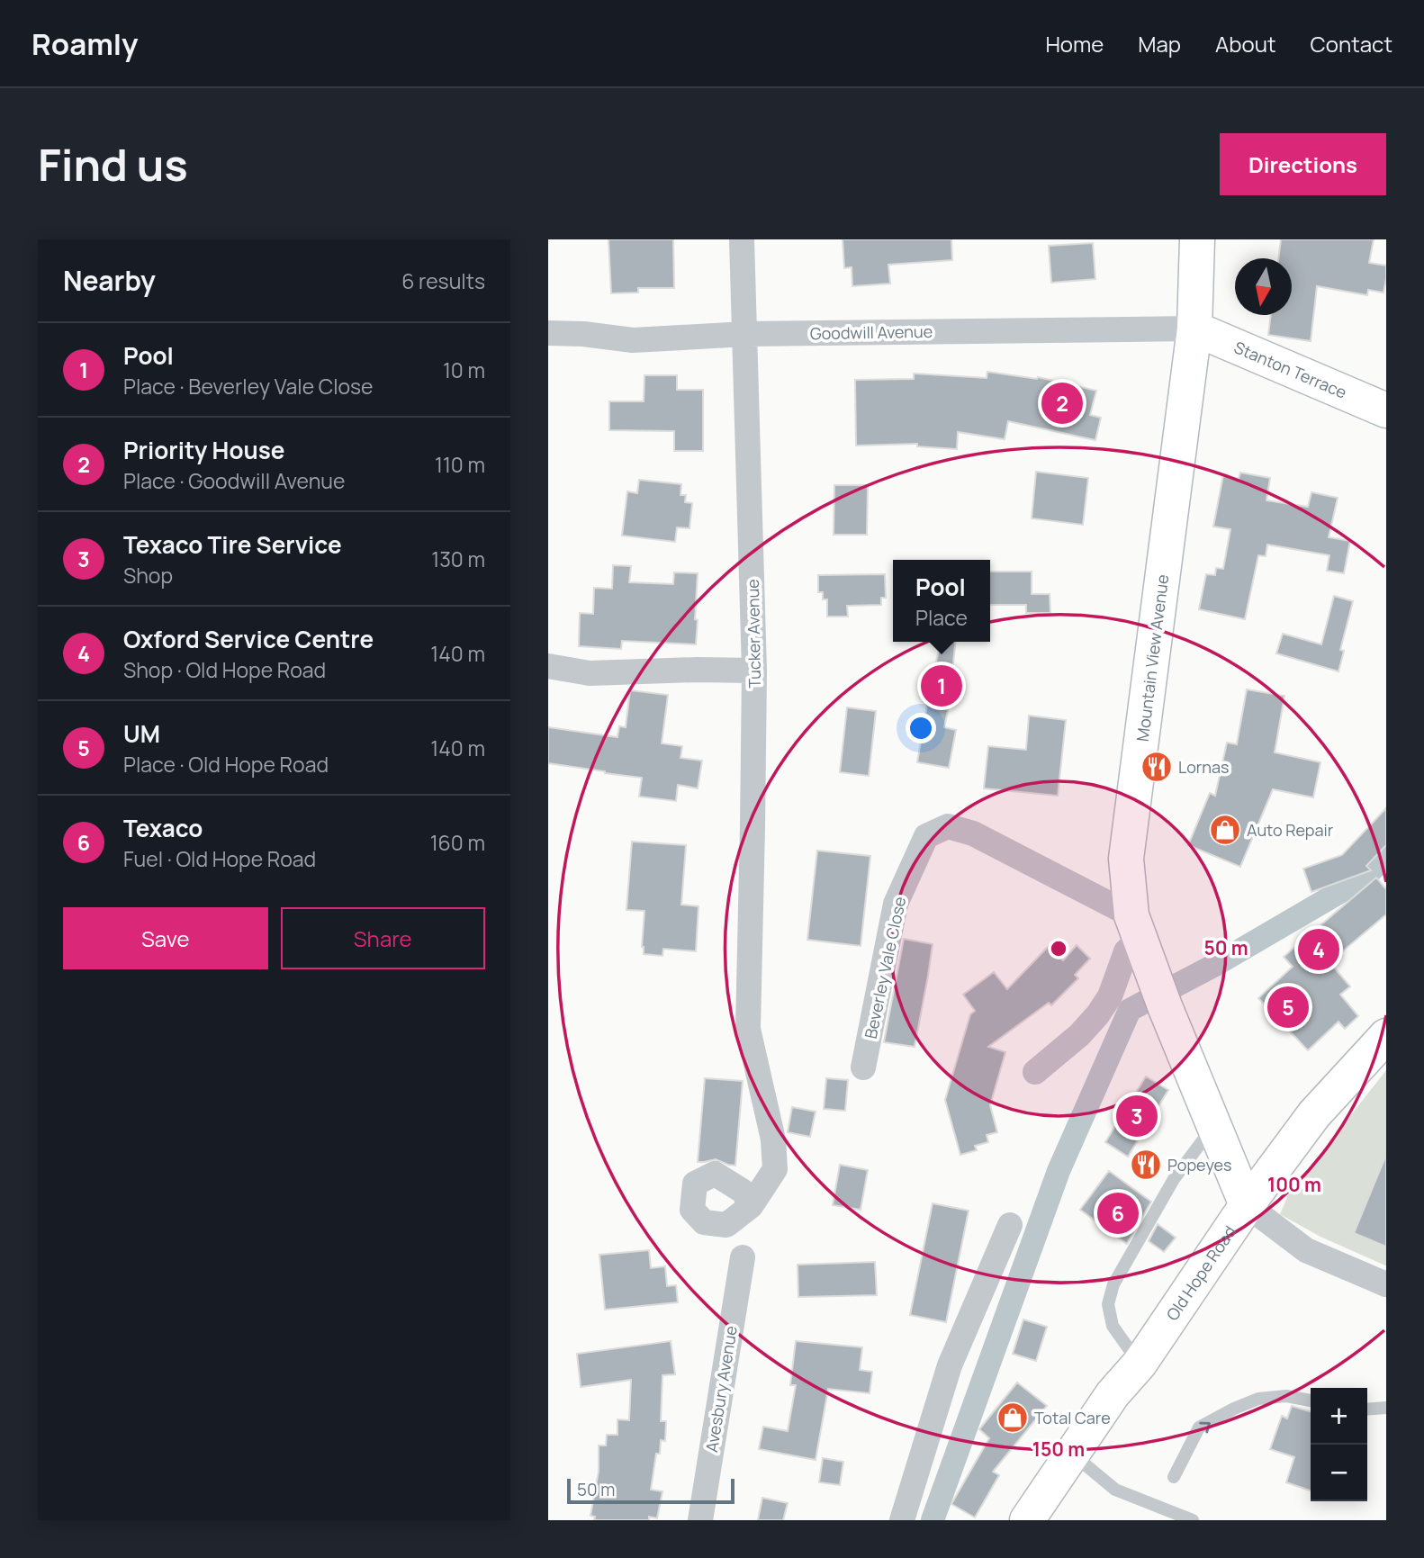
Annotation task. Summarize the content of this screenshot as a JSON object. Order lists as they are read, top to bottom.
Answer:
{
  "streets": {
    "main road": ["Stanton Terrace", "Mountain View Avenue", "Old Hope Road"],
    "street": [
      "Goodwill Avenue",
      "Tucker Avenue",
      "Beverley Vale Close",
      "Avesbury Avenue"
    ]
  },
  "crossings": [
    ["Goodwill Avenue", "Stanton Terrace"],
    ["Goodwill Avenue", "Tucker Avenue"],
    ["Goodwill Avenue", "Mountain View Avenue"],
    ["Stanton Terrace", "Mountain View Avenue"],
    ["Mountain View Avenue", "Beverley Vale Close"],
    ["Mountain View Avenue", "Old Hope Road"]
  ],
  "places": {
    "restaurant": ["Lornas", "Popeyes"],
    "shop": ["Auto Repair", "Total Care"]
  },
  "scale_bar": "50 m",
  "north": "bottom",
  "page": {
    "header": "Roamly",
    "nav": [
      "Home",
      "Map",
      "About",
      "Contact"
    ],
    "buttons": [
      "Directions",
      ["Save", "Share"]
    ],
    "title": "Find us",
    "heading": ["Nearby", "6 results"],
    "list": [
      {
        "mark": "1",
        "name": "Pool",
        "note": "Place · Beverley Vale Close",
        "value": "10 m"
      },
      {
        "mark": "2",
        "name": "Priority House",
        "note": "Place · Goodwill Avenue",
        "value": "110 m"
      },
      {
        "mark": "3",
        "name": "Texaco Tire Service",
        "note": "Shop",
        "value": "130 m"
      },
      {
        "mark": "4",
        "name": "Oxford Service Centre",
        "note": "Shop · Old Hope Road",
        "value": "140 m"
      },
      {
        "mark": "5",
        "name": "UM",
        "note": "Place · Old Hope Road",
        "value": "140 m"
      },
      {
        "mark": "6",
        "name": "Texaco",
        "note": "Fuel · Old Hope Road",
        "value": "160 m"
      }
    ],
    "pins": [
      "2",
      "1",
      "4",
      "5",
      "3",
      "6"
    ],
    "popup": ["Pool", "Place"],
    "map_buttons": ["+", "−"],
    "scale": "50 m"
  },
  "rings": ["50 m", "100 m", "150 m"]
}
